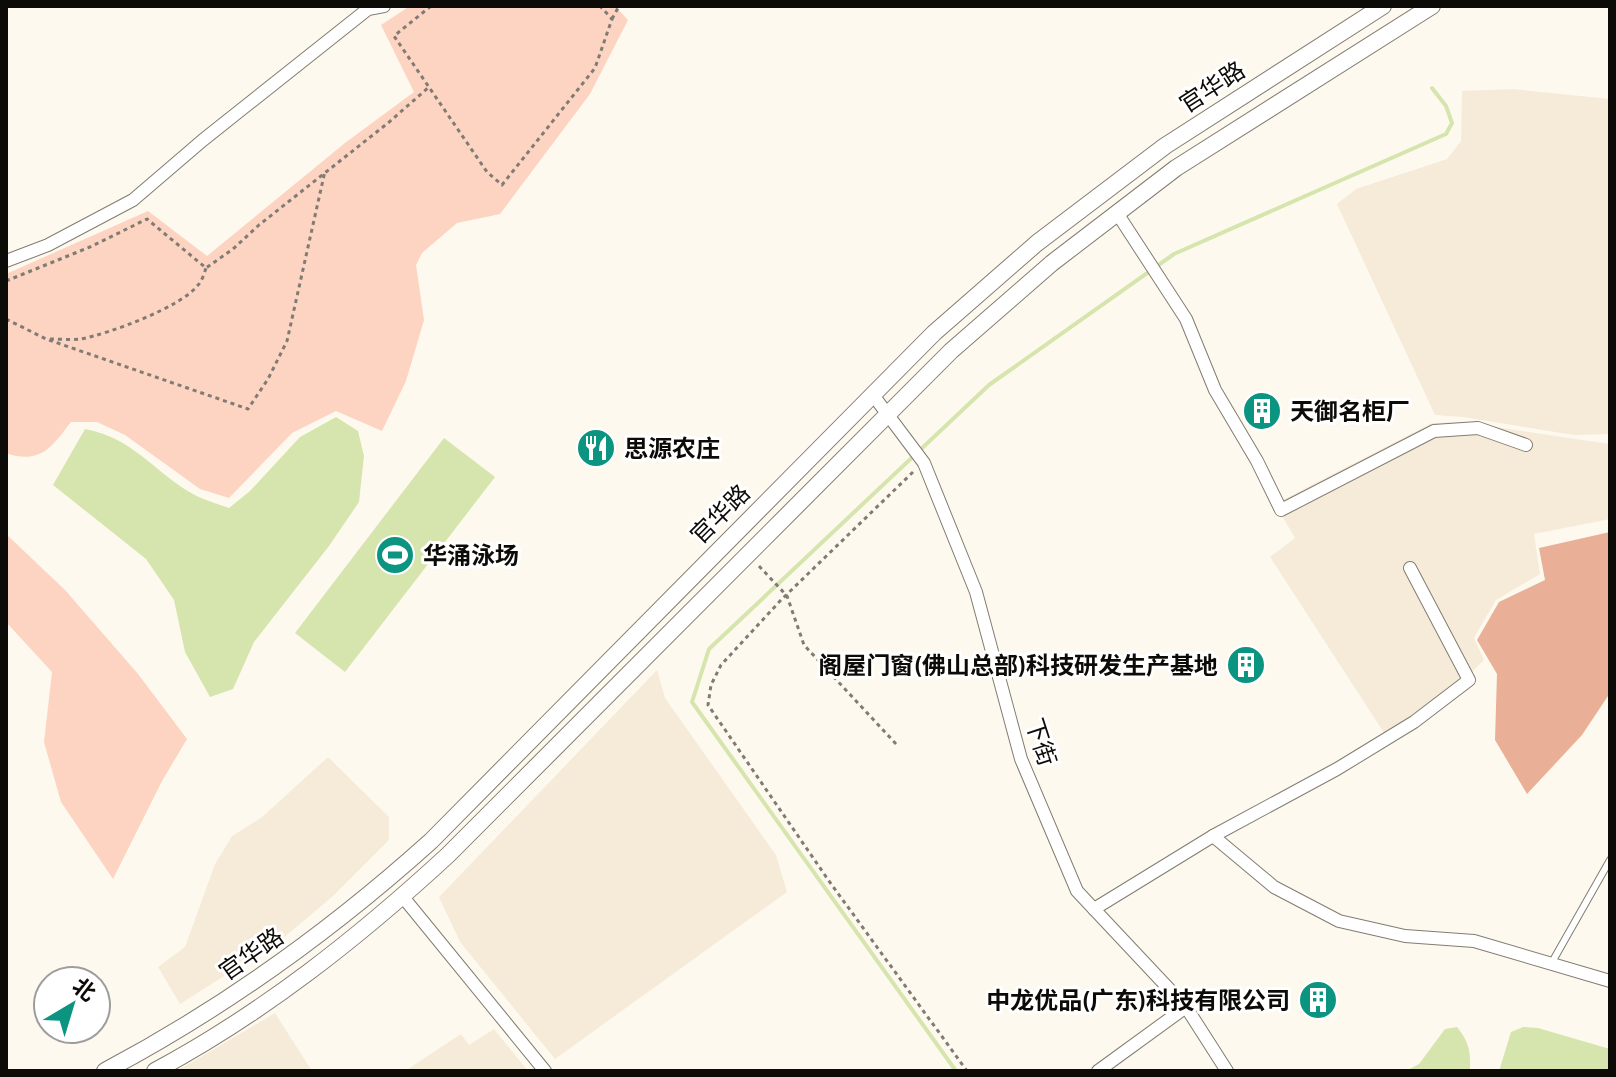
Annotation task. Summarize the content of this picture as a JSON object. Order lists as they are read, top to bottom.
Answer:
{
  "streets": {
    "main road": ["官华路"],
    "street": ["下街"]
  },
  "crossings": [
    ["官华路", "下街"]
  ],
  "places": {
    "building": ["天御名柜厂", "阁屋门窗(佛山总部)科技研发生产基地", "中龙优品(广东)科技有限公司"],
    "restaurant": ["思源农庄"],
    "sports": ["华涌泳场"]
  },
  "north": "top right"
}
